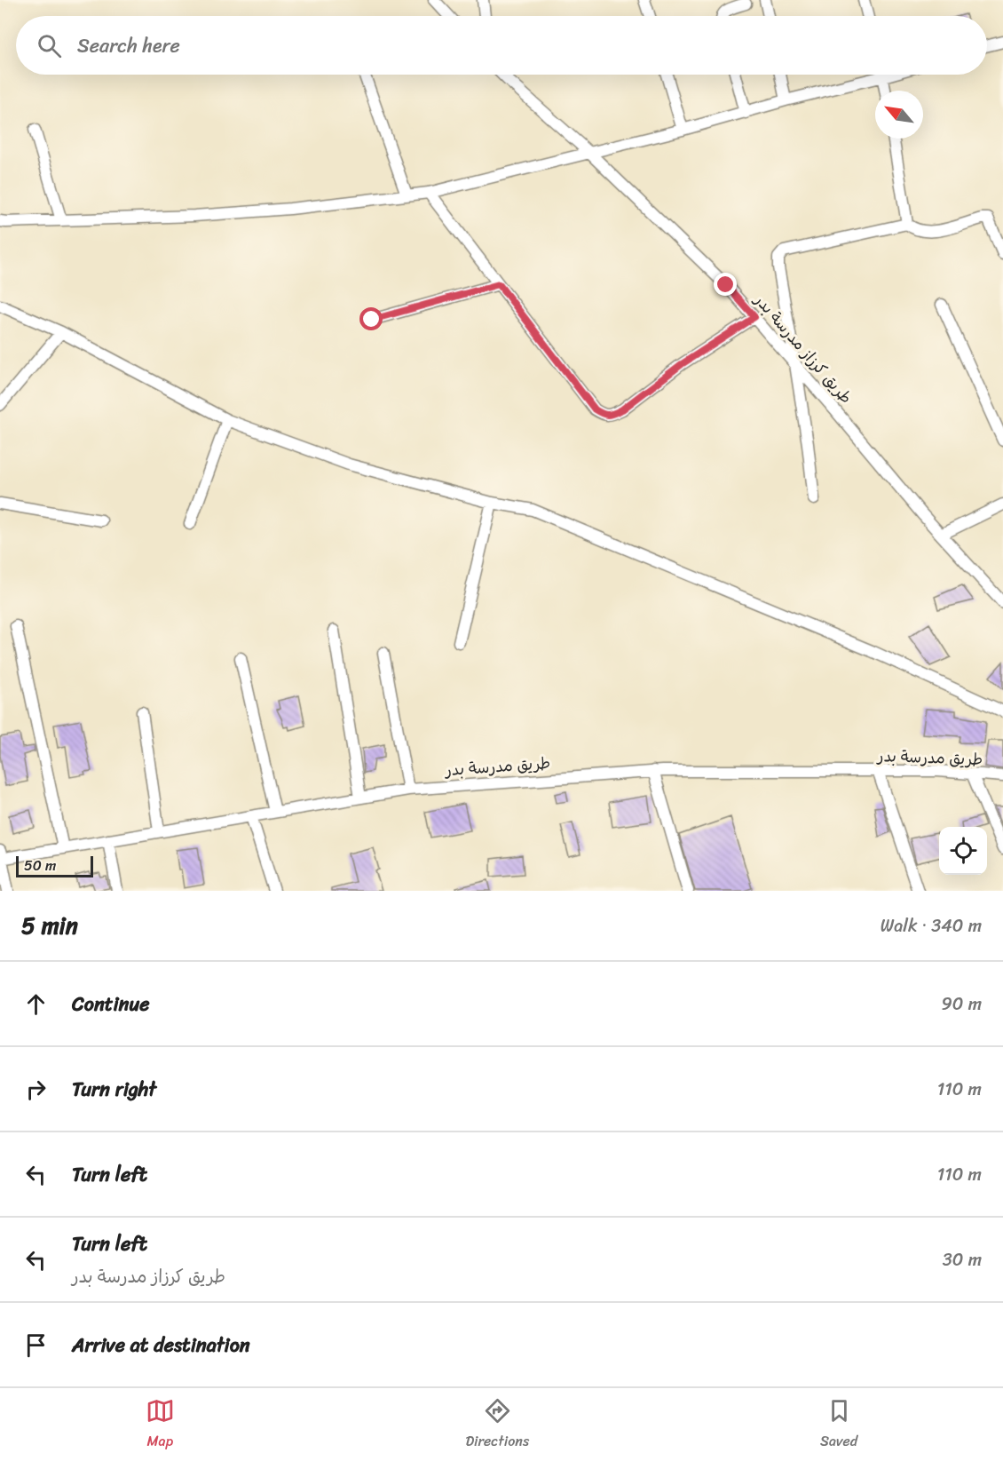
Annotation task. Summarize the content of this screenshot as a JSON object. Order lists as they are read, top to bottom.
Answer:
{
  "streets": {
    "street": ["طريق كرزاز مدرسة بدر", "طريق مدرسة بدر"]
  },
  "scale_bar": "50 m",
  "north": "top left",
  "page": {
    "search": "Search here",
    "scale": "50 m",
    "heading": ["5 min", "Walk · 340 m"],
    "list": [
      ["Continue", "90 m"],
      ["Turn right", "110 m"],
      ["Turn left", "110 m"],
      ["Turn left", "طريق كرزاز مدرسة بدر", "30 m"],
      "Arrive at destination"
    ],
    "nav": ["Map", "Directions", "Saved"]
  }
}
